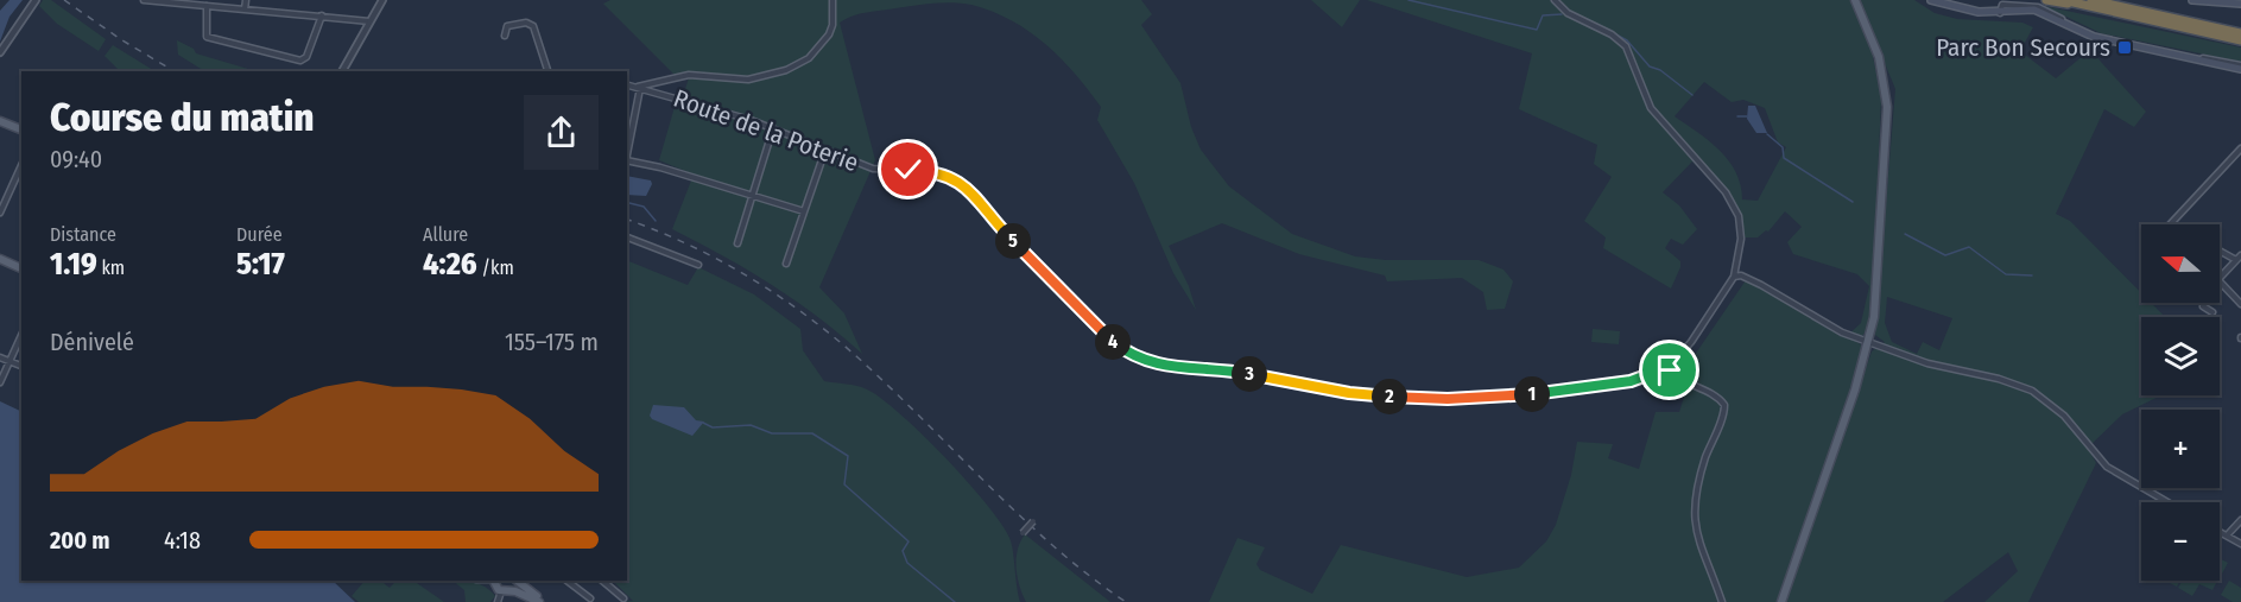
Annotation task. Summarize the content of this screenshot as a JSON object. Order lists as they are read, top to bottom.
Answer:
{
  "streets": {
    "street": ["Route de la Poterie"]
  },
  "places": {
    "transit": ["Parc Bon Secours"]
  },
  "north": "left",
  "page": {
    "heading": ["Course du matin", "09:40"],
    "stats": [
      ["Distance", "1.19 km"],
      ["Durée", "5:17"],
      ["Allure", "4:26 /km"]
    ],
    "pins": [
      "5",
      "4",
      "3",
      "1",
      "2"
    ],
    "map_buttons": ["+", "−"],
    "chart": ["Dénivelé", "155–175 m"],
    "list": [
      {
        "name": "200 m",
        "note": "4:18"
      }
    ]
  }
}
